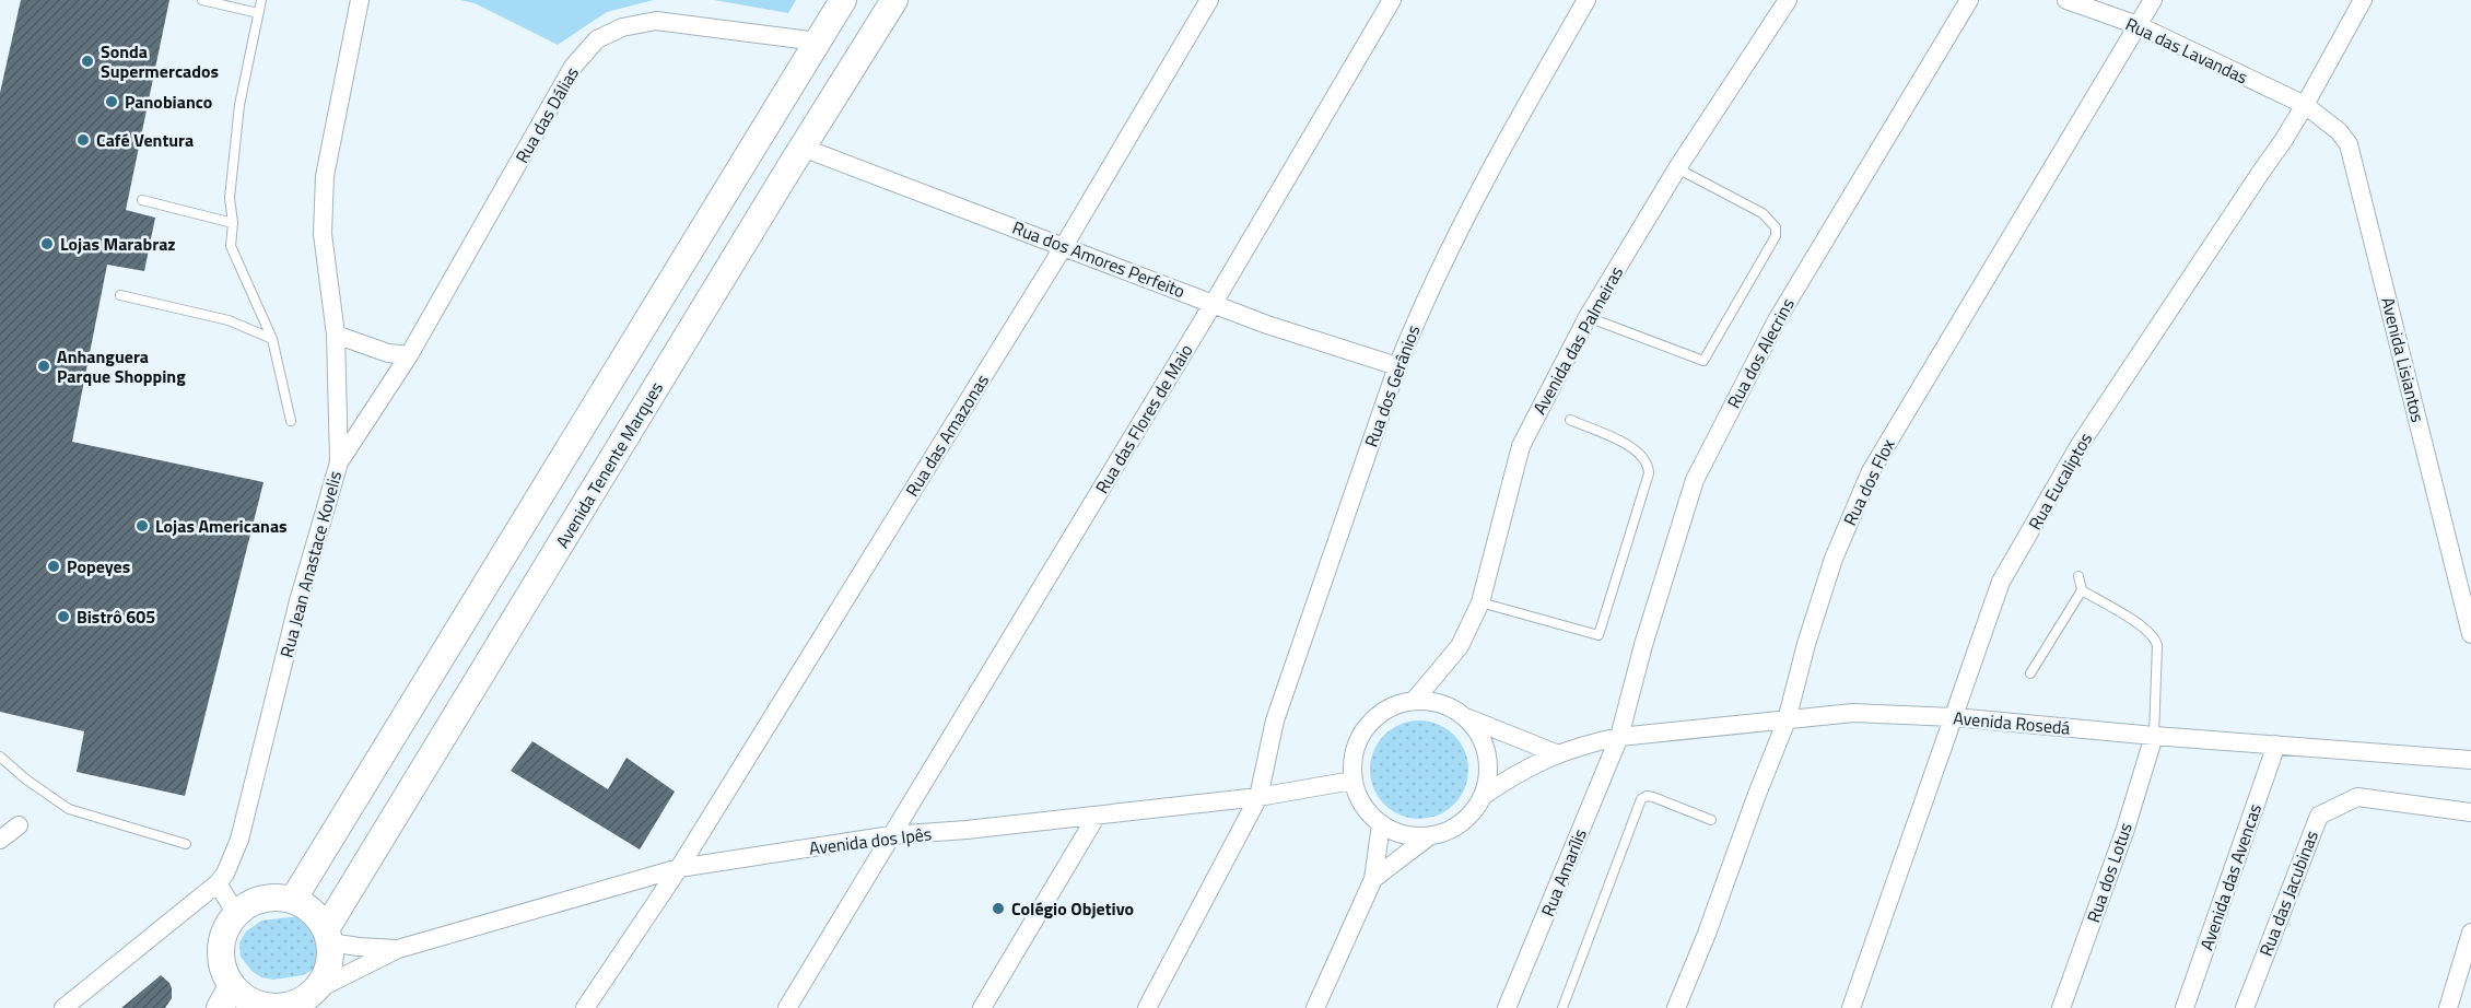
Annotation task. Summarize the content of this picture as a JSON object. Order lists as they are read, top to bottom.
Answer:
{
  "streets": {
    "main road": ["Avenida Tenente Marques"],
    "street": [
      "Rua das Lavandas",
      "Rua das Dálias",
      "Rua dos Amores Perfeito",
      "Avenida das Palmeiras",
      "Rua dos Alecrins",
      "Avenida Lisiantos",
      "Rua dos Gerânios",
      "Rua das Flores de Maio",
      "Rua das Amazonas",
      "Rua Eucaliptos",
      "Rua dos Flox",
      "Rua Jean Anastace Kovelis",
      "Avenida Rosedá",
      "Avenida dos Ipês",
      "Rua Amarílis",
      "Rua dos Lotus",
      "Avenida das Avencas",
      "Rua das Jacubinas"
    ]
  },
  "crossings": [
    ["Rua das Lavandas", "Avenida Lisiantos"],
    ["Rua das Lavandas", "Rua Eucaliptos"],
    ["Rua das Lavandas", "Rua dos Flox"],
    ["Rua das Dálias", "Rua Jean Anastace Kovelis"],
    ["Rua dos Amores Perfeito", "Rua dos Gerânios"],
    ["Rua dos Amores Perfeito", "Rua das Flores de Maio"],
    ["Rua dos Amores Perfeito", "Rua das Amazonas"],
    ["Rua dos Amores Perfeito", "Avenida Tenente Marques"],
    ["Avenida das Palmeiras", "Avenida Rosedá"],
    ["Avenida das Palmeiras", "Avenida dos Ipês"],
    ["Rua dos Alecrins", "Avenida Rosedá"],
    ["Rua dos Alecrins", "Rua Amarílis"],
    ["Avenida Lisiantos", "Rua Eucaliptos"],
    ["Rua dos Gerânios", "Avenida dos Ipês"],
    ["Rua das Flores de Maio", "Avenida dos Ipês"],
    ["Rua das Amazonas", "Avenida dos Ipês"],
    ["Avenida Tenente Marques", "Avenida dos Ipês"],
    ["Rua Eucaliptos", "Avenida Rosedá"],
    ["Rua dos Flox", "Avenida Rosedá"],
    ["Avenida Rosedá", "Avenida dos Ipês"],
    ["Avenida Rosedá", "Rua Amarílis"],
    ["Avenida Rosedá", "Rua dos Lotus"],
    ["Avenida Rosedá", "Avenida das Avencas"]
  ],
  "places": [
    "Sonda Supermercados",
    "Panobianco",
    "Café Ventura",
    "Lojas Marabraz",
    "Anhanguera Parque Shopping",
    "Lojas Americanas",
    "Popeyes",
    "Bistrô 605",
    "Colégio Objetivo"
  ]
}
